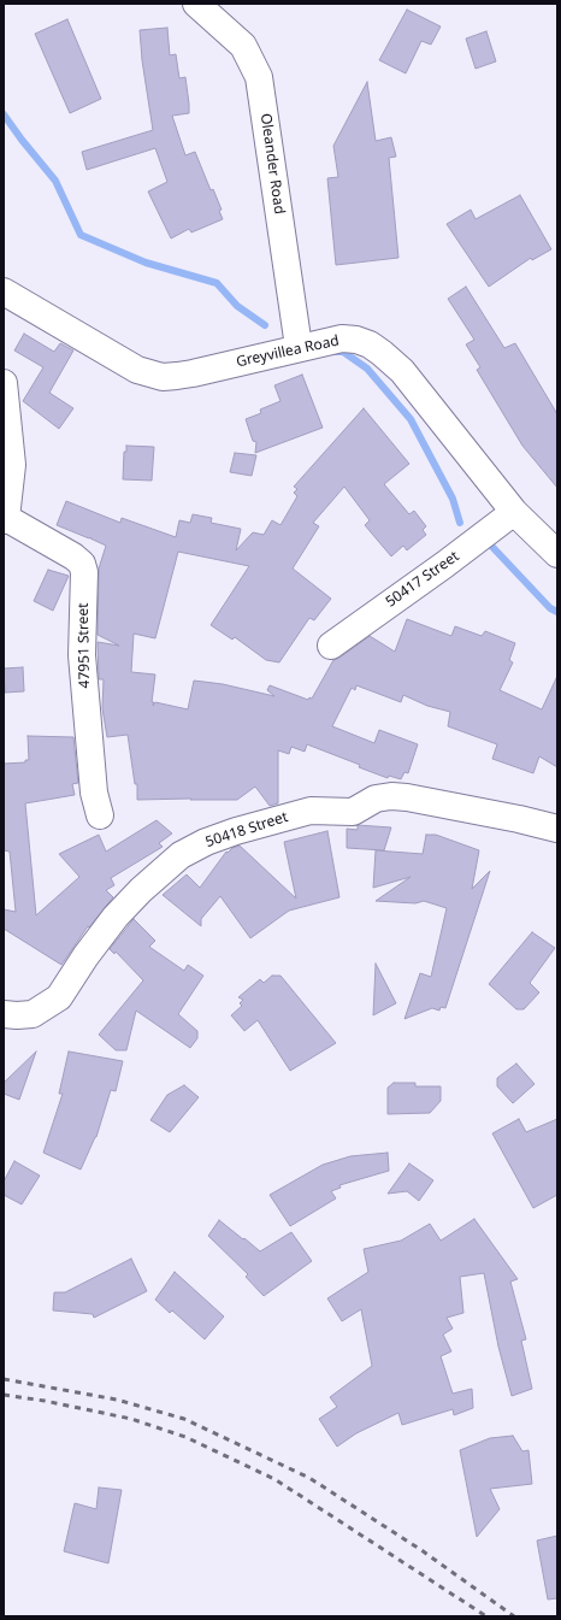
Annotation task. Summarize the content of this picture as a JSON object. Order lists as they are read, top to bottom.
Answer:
{
  "streets": {
    "street": [
      "Oleander Road",
      "Greyvillea Road",
      "50417 Street",
      "47951 Street",
      "50418 Street"
    ]
  },
  "crossings": [
    ["Oleander Road", "Greyvillea Road"],
    ["Greyvillea Road", "50417 Street"]
  ]
}
